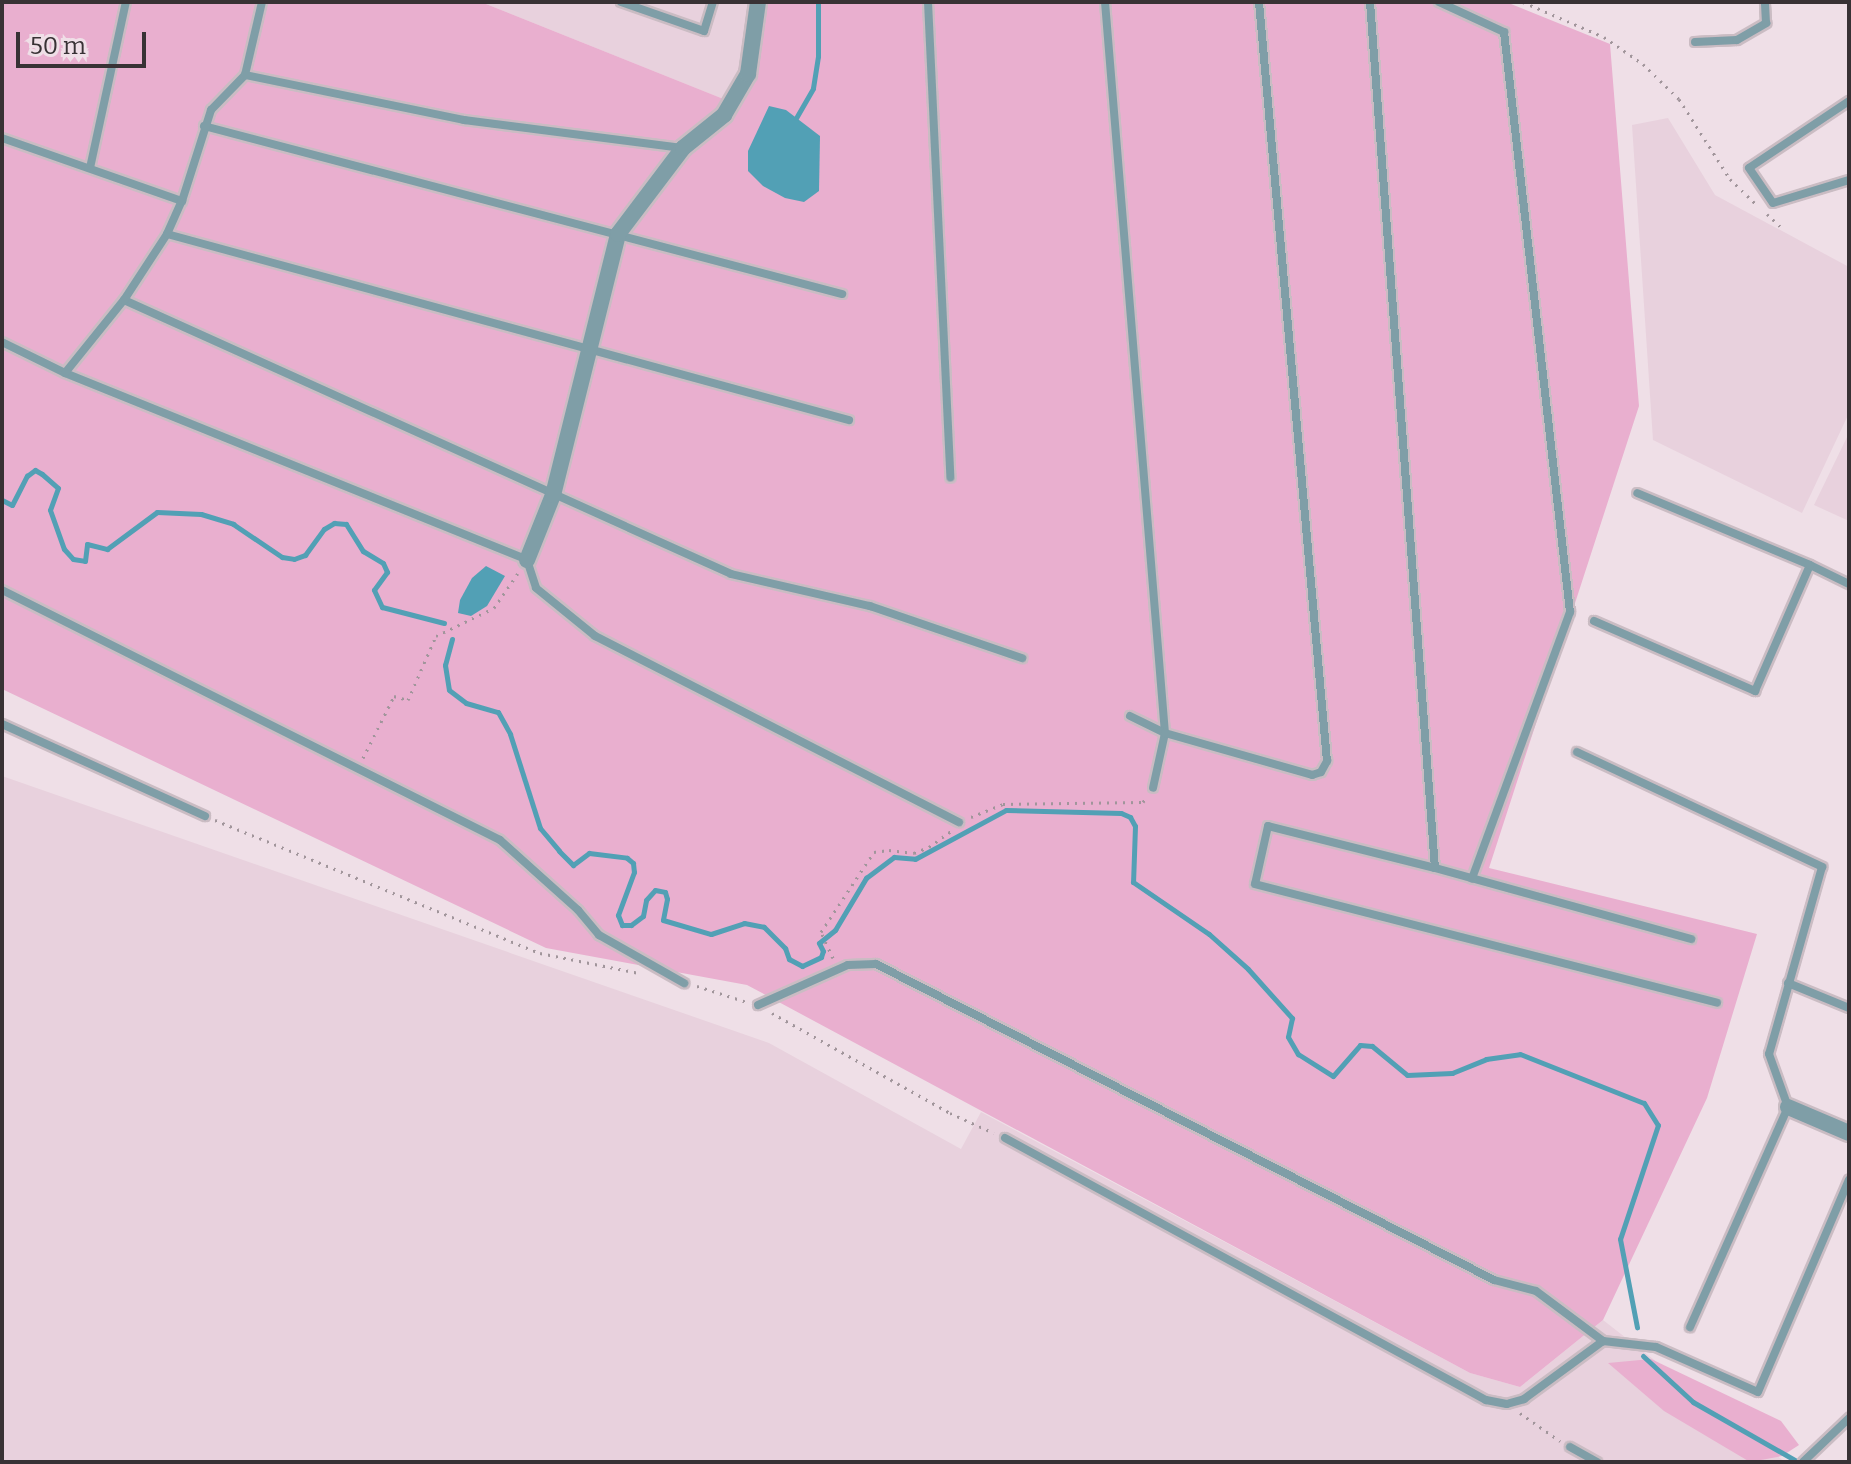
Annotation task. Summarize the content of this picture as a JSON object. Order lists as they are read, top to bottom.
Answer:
{
  "scale_bar": "50 m"
}
